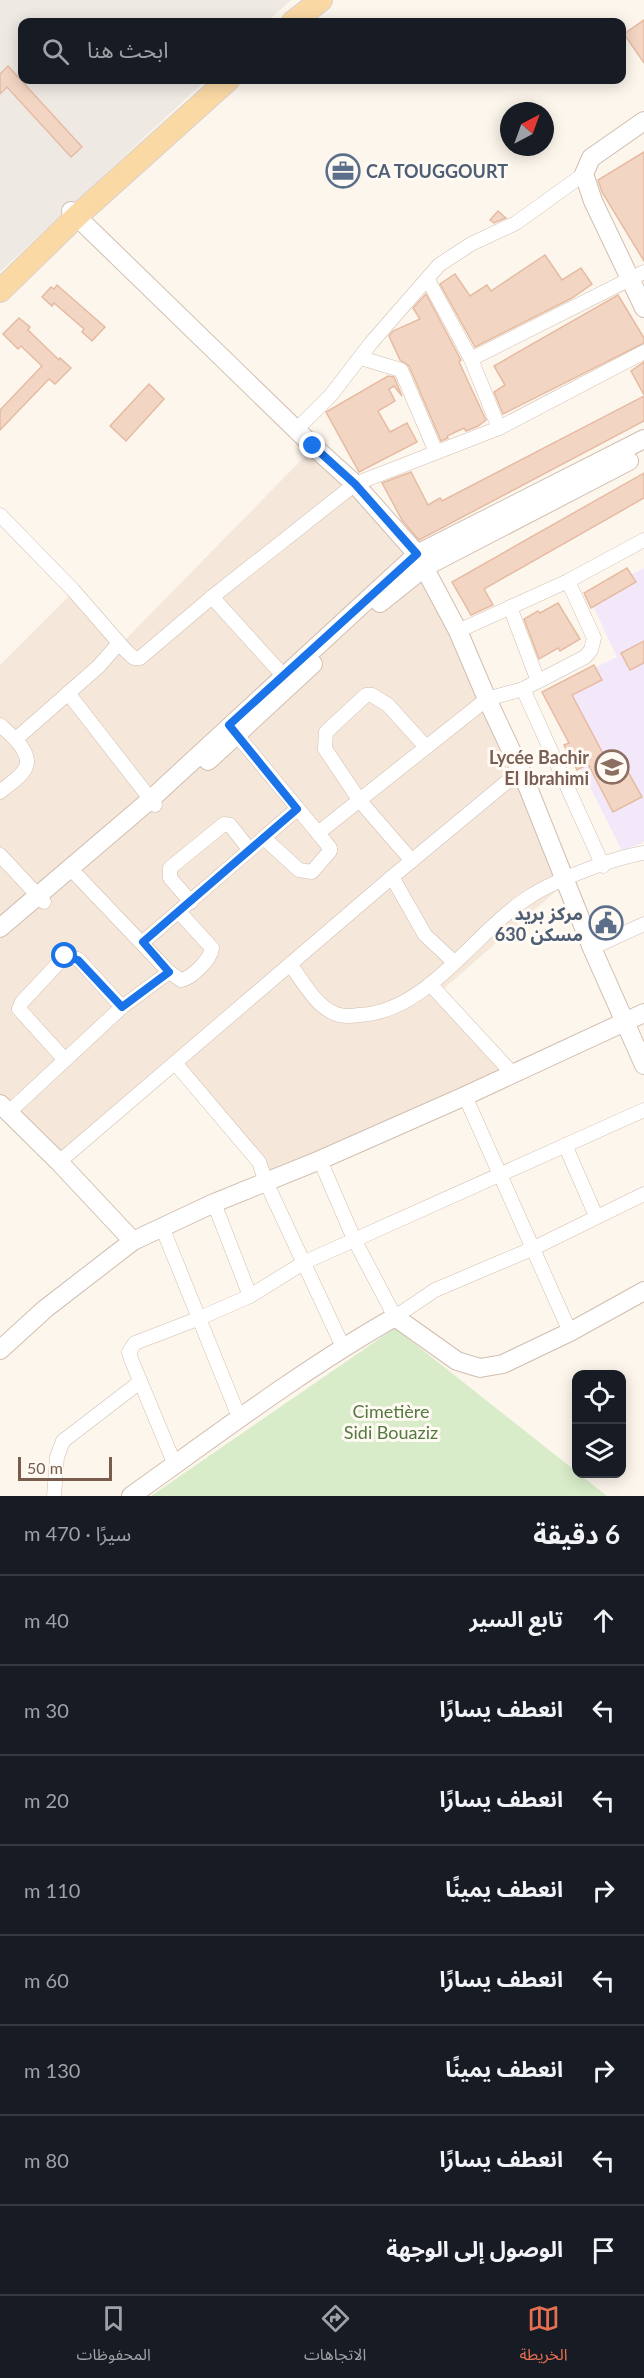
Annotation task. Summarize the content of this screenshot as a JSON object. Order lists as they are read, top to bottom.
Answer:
{
  "parks": ["Cimetière Sidi Bouaziz"],
  "places": {
    "office": ["CA TOUGGOURT"],
    "school or university": ["Lycée Bachir El Ibrahimi"],
    "public building": ["مركز بريد 630 مسكن"]
  },
  "scale_bar": "50 m",
  "north": "top right",
  "page": {
    "search": "ابحث هنا",
    "scale": "50 m",
    "heading": ["6 دقيقة", "سيرًا · 470 m"],
    "list": [
      ["تابع السير", "40 m"],
      ["انعطف يسارًا", "30 m"],
      ["انعطف يسارًا", "20 m"],
      ["انعطف يمينًا", "110 m"],
      ["انعطف يسارًا", "60 m"],
      ["انعطف يمينًا", "130 m"],
      ["انعطف يسارًا", "80 m"],
      "الوصول إلى الوجهة"
    ],
    "nav": ["الخريطة", "الاتجاهات", "المحفوظات"]
  }
}
